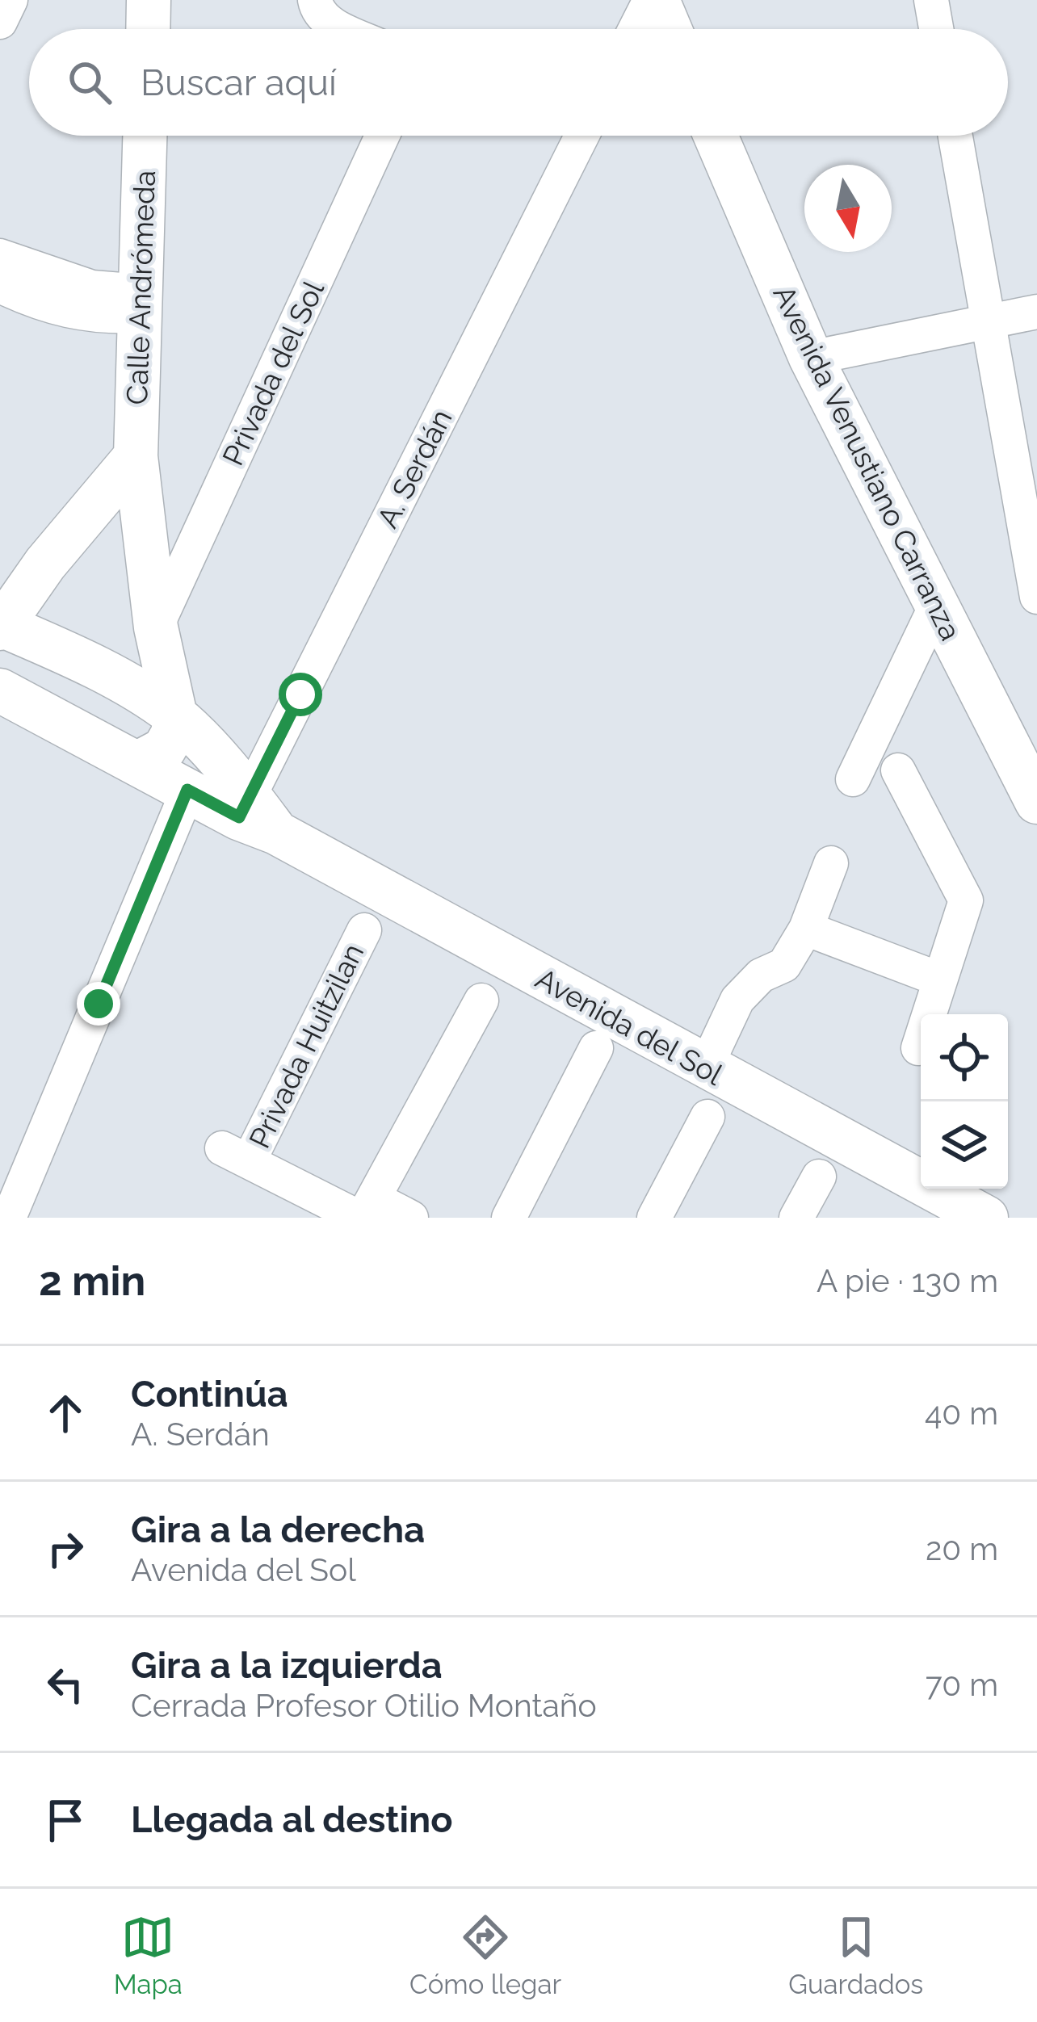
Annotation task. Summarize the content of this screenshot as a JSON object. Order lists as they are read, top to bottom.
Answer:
{
  "streets": {
    "main road": ["Calle Andrómeda", "Avenida Venustiano Carranza", "Avenida del Sol"],
    "street": ["Privada del Sol", "A. Serdán", "Privada Huitzilan"]
  },
  "crossings": [
    ["Calle Andrómeda", "Privada del Sol"],
    ["Calle Andrómeda", "Avenida del Sol"],
    ["A. Serdán", "Avenida del Sol"]
  ],
  "north": "bottom",
  "page": {
    "search": "Buscar aquí",
    "heading": ["2 min", "A pie · 130 m"],
    "list": [
      ["Continúa", "A. Serdán", "40 m"],
      ["Gira a la derecha", "Avenida del Sol", "20 m"],
      ["Gira a la izquierda", "Cerrada Profesor Otilio Montaño", "70 m"],
      "Llegada al destino"
    ],
    "nav": ["Mapa", "Cómo llegar", "Guardados"]
  }
}
